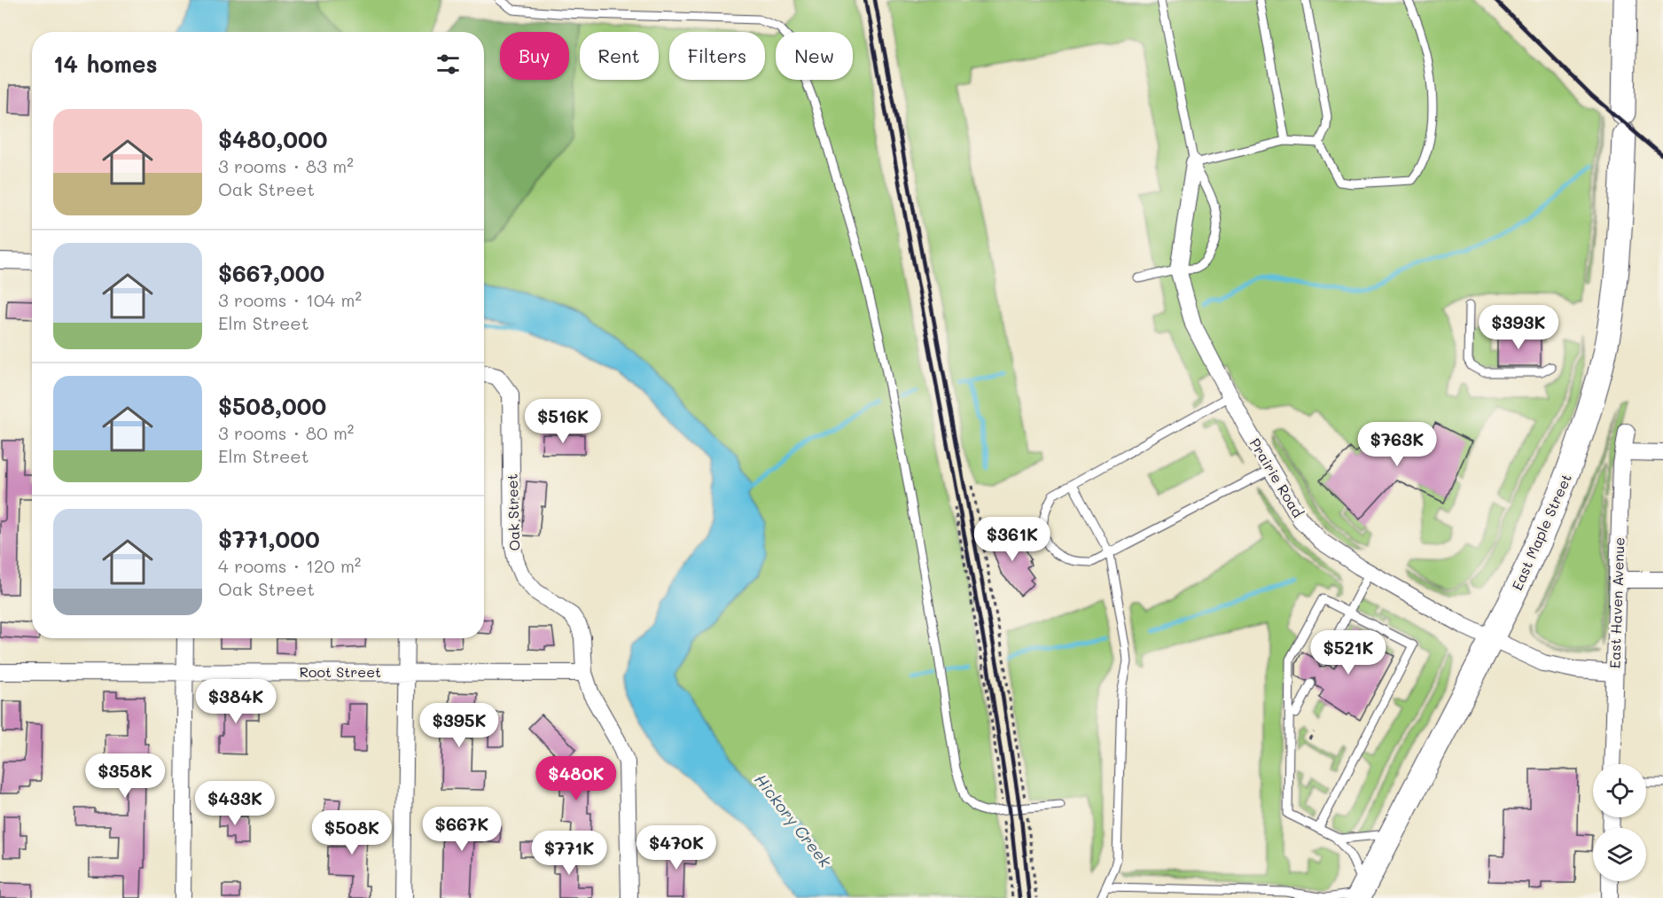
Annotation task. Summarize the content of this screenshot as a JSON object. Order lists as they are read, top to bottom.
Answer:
{
  "streets": {
    "main road": ["East Maple Street"],
    "street": [
      "Prairie Road",
      "Oak Street",
      "East Haven Avenue",
      "Root Street"
    ]
  },
  "crossings": [
    ["Prairie Road", "East Maple Street"],
    ["Prairie Road", "East Haven Avenue"],
    ["Oak Street", "Root Street"]
  ],
  "water": ["Hickory Creek"],
  "page": {
    "chip": [
      "Buy",
      "Rent",
      "Filters",
      "New"
    ],
    "heading": "14 homes",
    "list": [
      {
        "name": "$480,000",
        "note": "3 rooms · 83 m² · Oak Street"
      },
      {
        "name": "$667,000",
        "note": "3 rooms · 104 m² · Elm Street"
      },
      {
        "name": "$508,000",
        "note": "3 rooms · 80 m² · Elm Street"
      },
      {
        "name": "$771,000",
        "note": "4 rooms · 120 m² · Oak Street"
      }
    ],
    "price": [
      "$393K",
      "$516K",
      "$763K",
      "$361K",
      "$521K",
      "$384K",
      "$395K",
      "$358K",
      "$480K",
      "$433K",
      "$667K",
      "$508K",
      "$470K",
      "$771K"
    ]
  }
}
